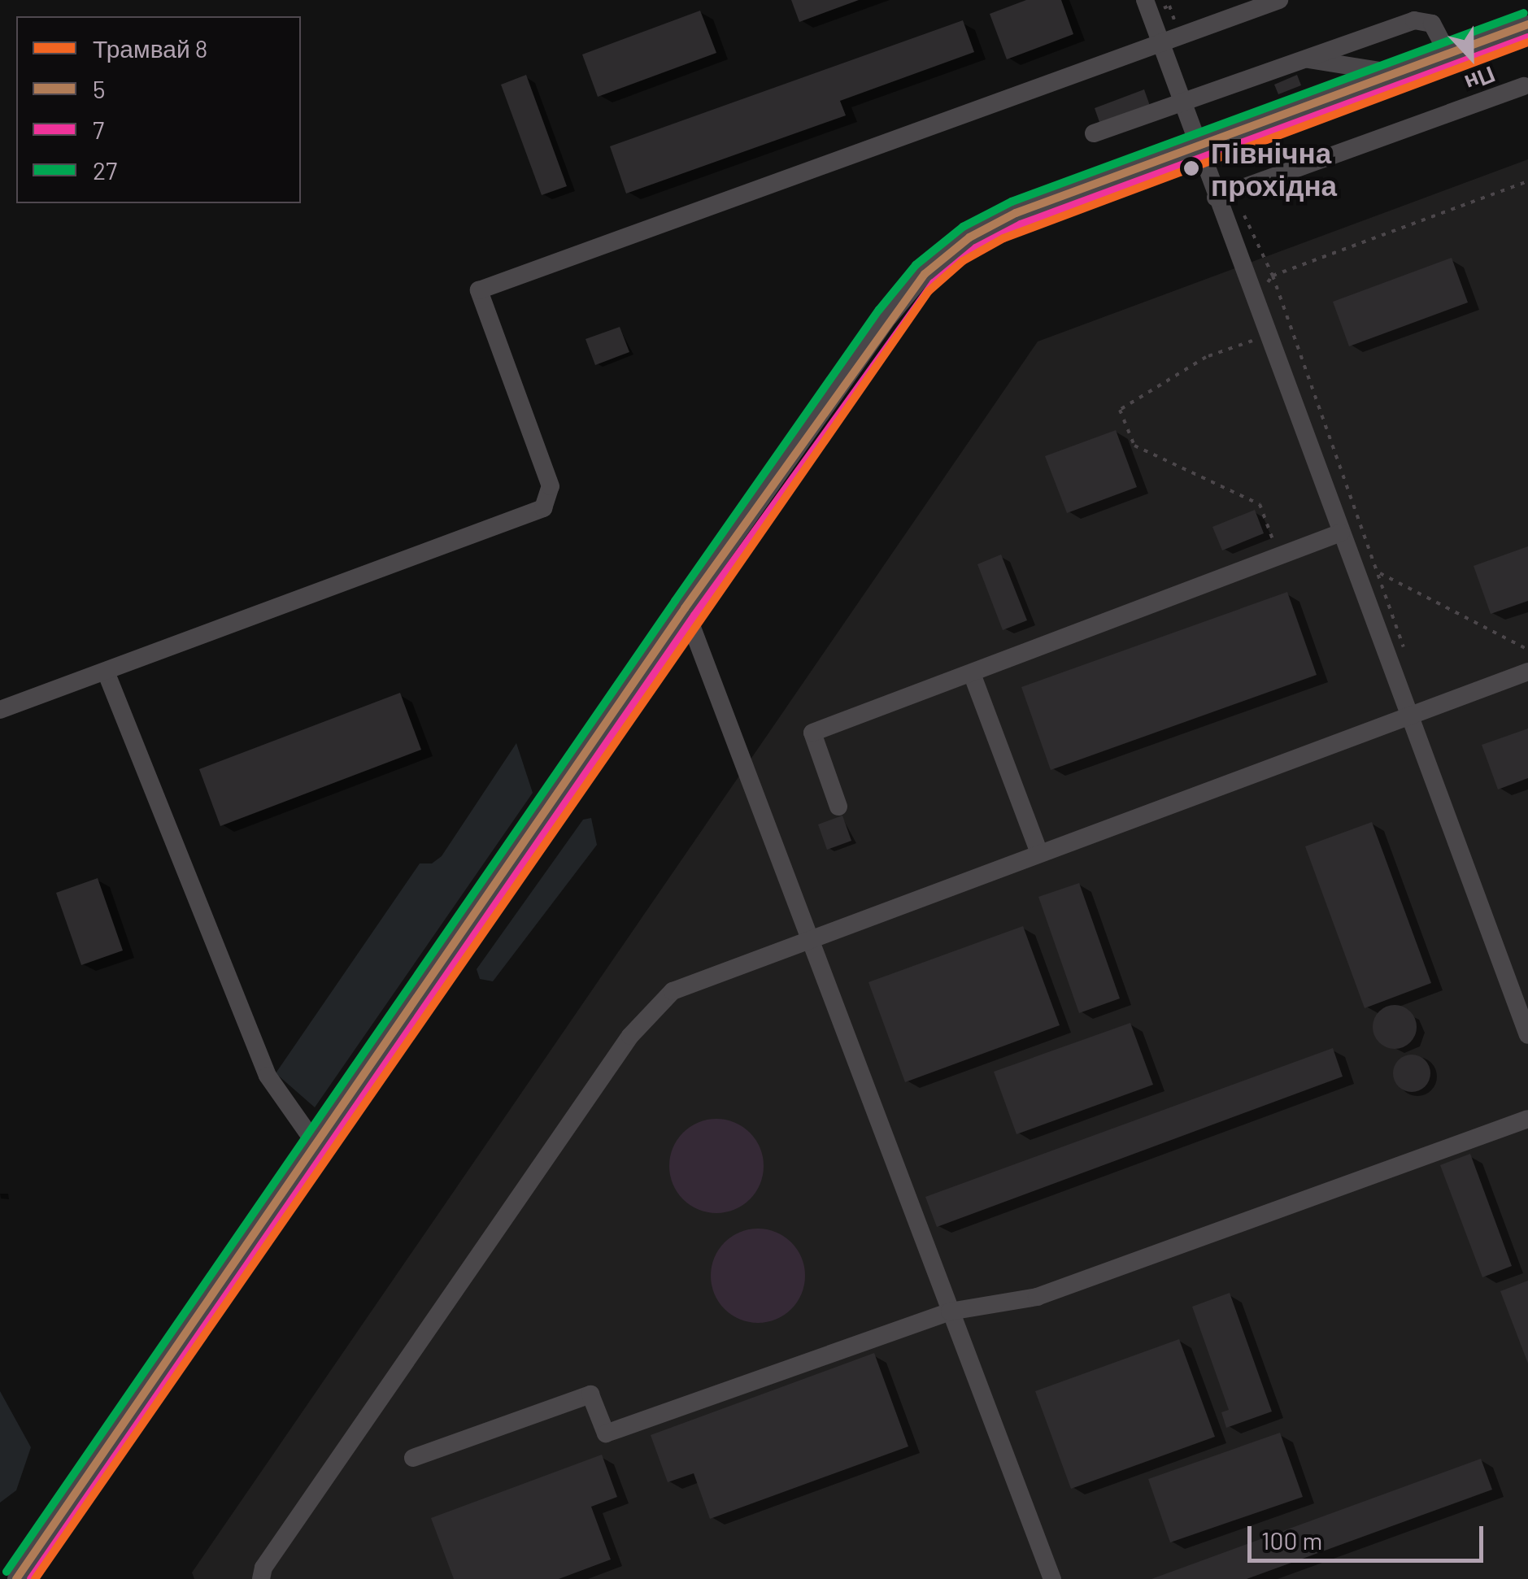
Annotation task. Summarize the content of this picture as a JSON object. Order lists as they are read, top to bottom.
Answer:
{
  "places": ["Північна прохідна"],
  "lines": [
    "transit line 27",
    "transit line 5",
    "transit line 7",
    "tram line 8"
  ],
  "legend": [
    "Трамвай 8",
    "5",
    "7",
    "27"
  ],
  "scale_bar": "100 m",
  "north": "bottom"
}
